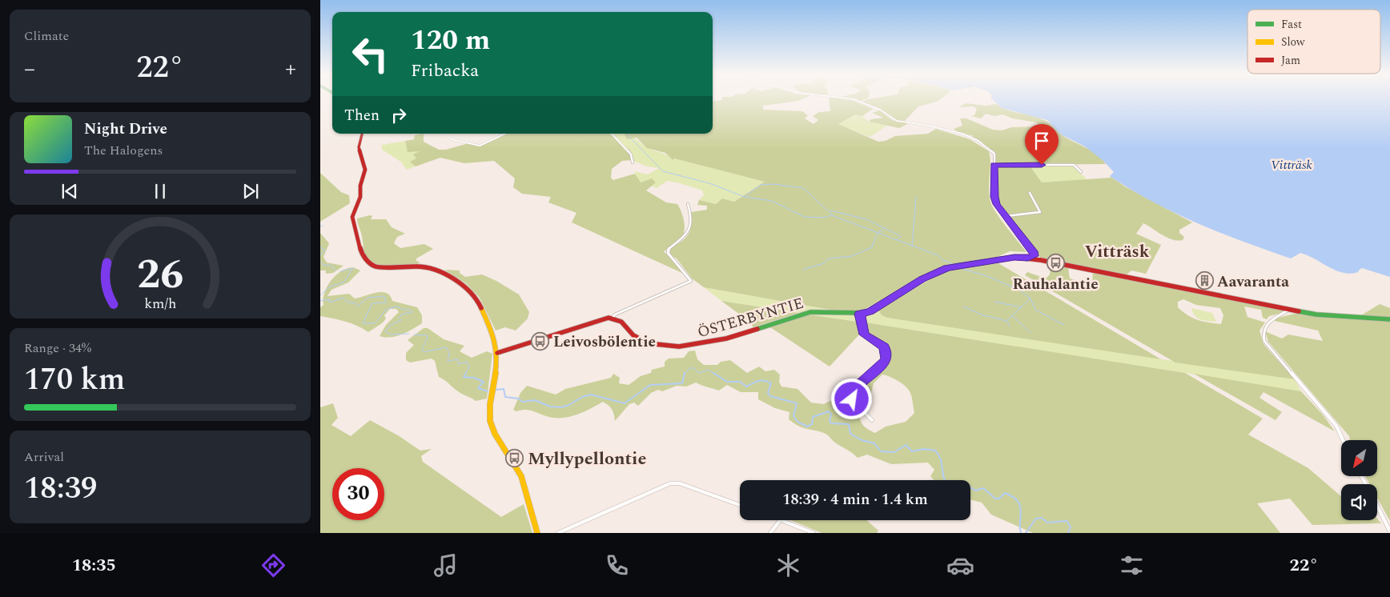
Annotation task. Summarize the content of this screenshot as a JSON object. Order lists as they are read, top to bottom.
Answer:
{
  "streets": {
    "street": ["ÖSTERBYNTIE"]
  },
  "districts": ["Vitträsk"],
  "water": ["Vitträsk"],
  "places": {
    "bus stop": ["Rauhalantie", "Leivosbölentie", "Myllypellontie"],
    "building": ["Aavaranta"]
  },
  "legend": ["Fast", "Slow", "Jam"],
  "north": "bottom left",
  "page": {
    "tile": [
      "Climate",
      ["Range · 34%", "170 km"],
      ["Arrival", "18:39"]
    ],
    "turn": ["120 m", "Fribacka"],
    "heat": ["−", "22°", "+"],
    "then": "Then",
    "song": ["Night Drive", "The Halogens"],
    "limit": "30",
    "trip": "18:39 · 4 min · 1.4 km",
    "tabs": ["18:35", "22°"],
    "gauge": ["26", "km/h"]
  }
}
